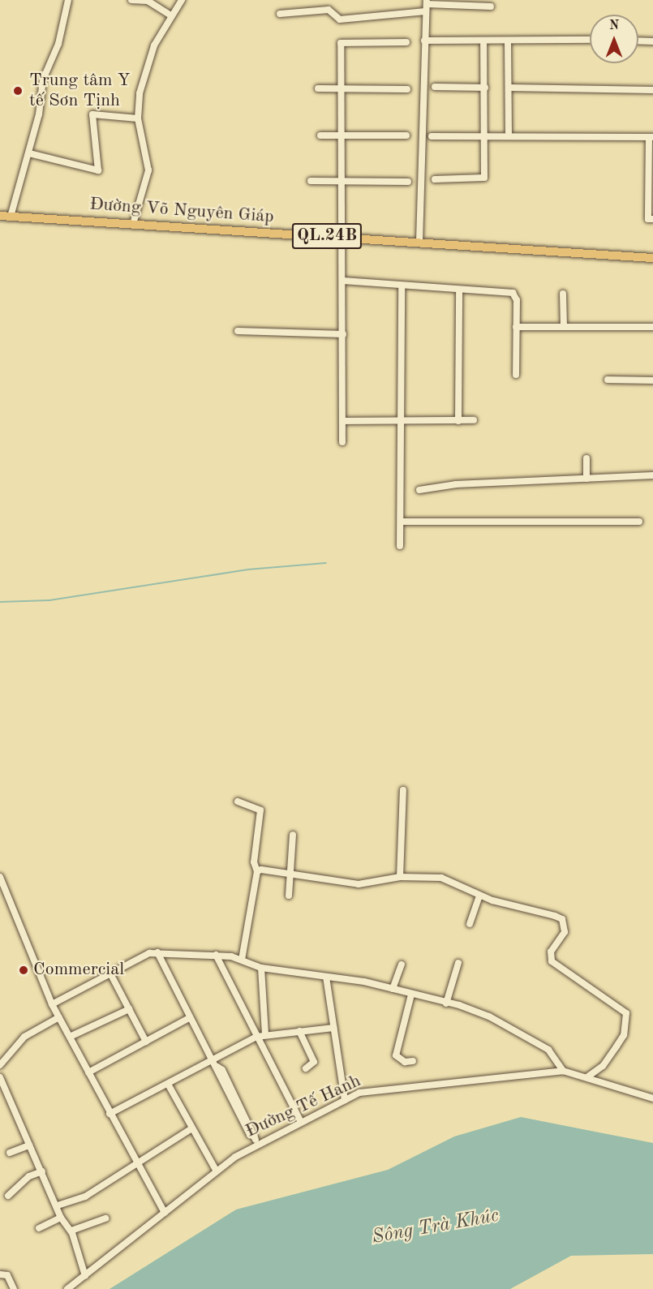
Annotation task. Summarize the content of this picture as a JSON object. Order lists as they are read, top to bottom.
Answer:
{
  "streets": {
    "main road": ["Đường Võ Nguyên Giáp", "QL.24B"],
    "street": ["Đường Tế Hanh"]
  },
  "water": ["Sông Trà Khúc"],
  "places": ["Trung tâm Y tế Sơn Tịnh", "Commercial"],
  "north": "top"
}
